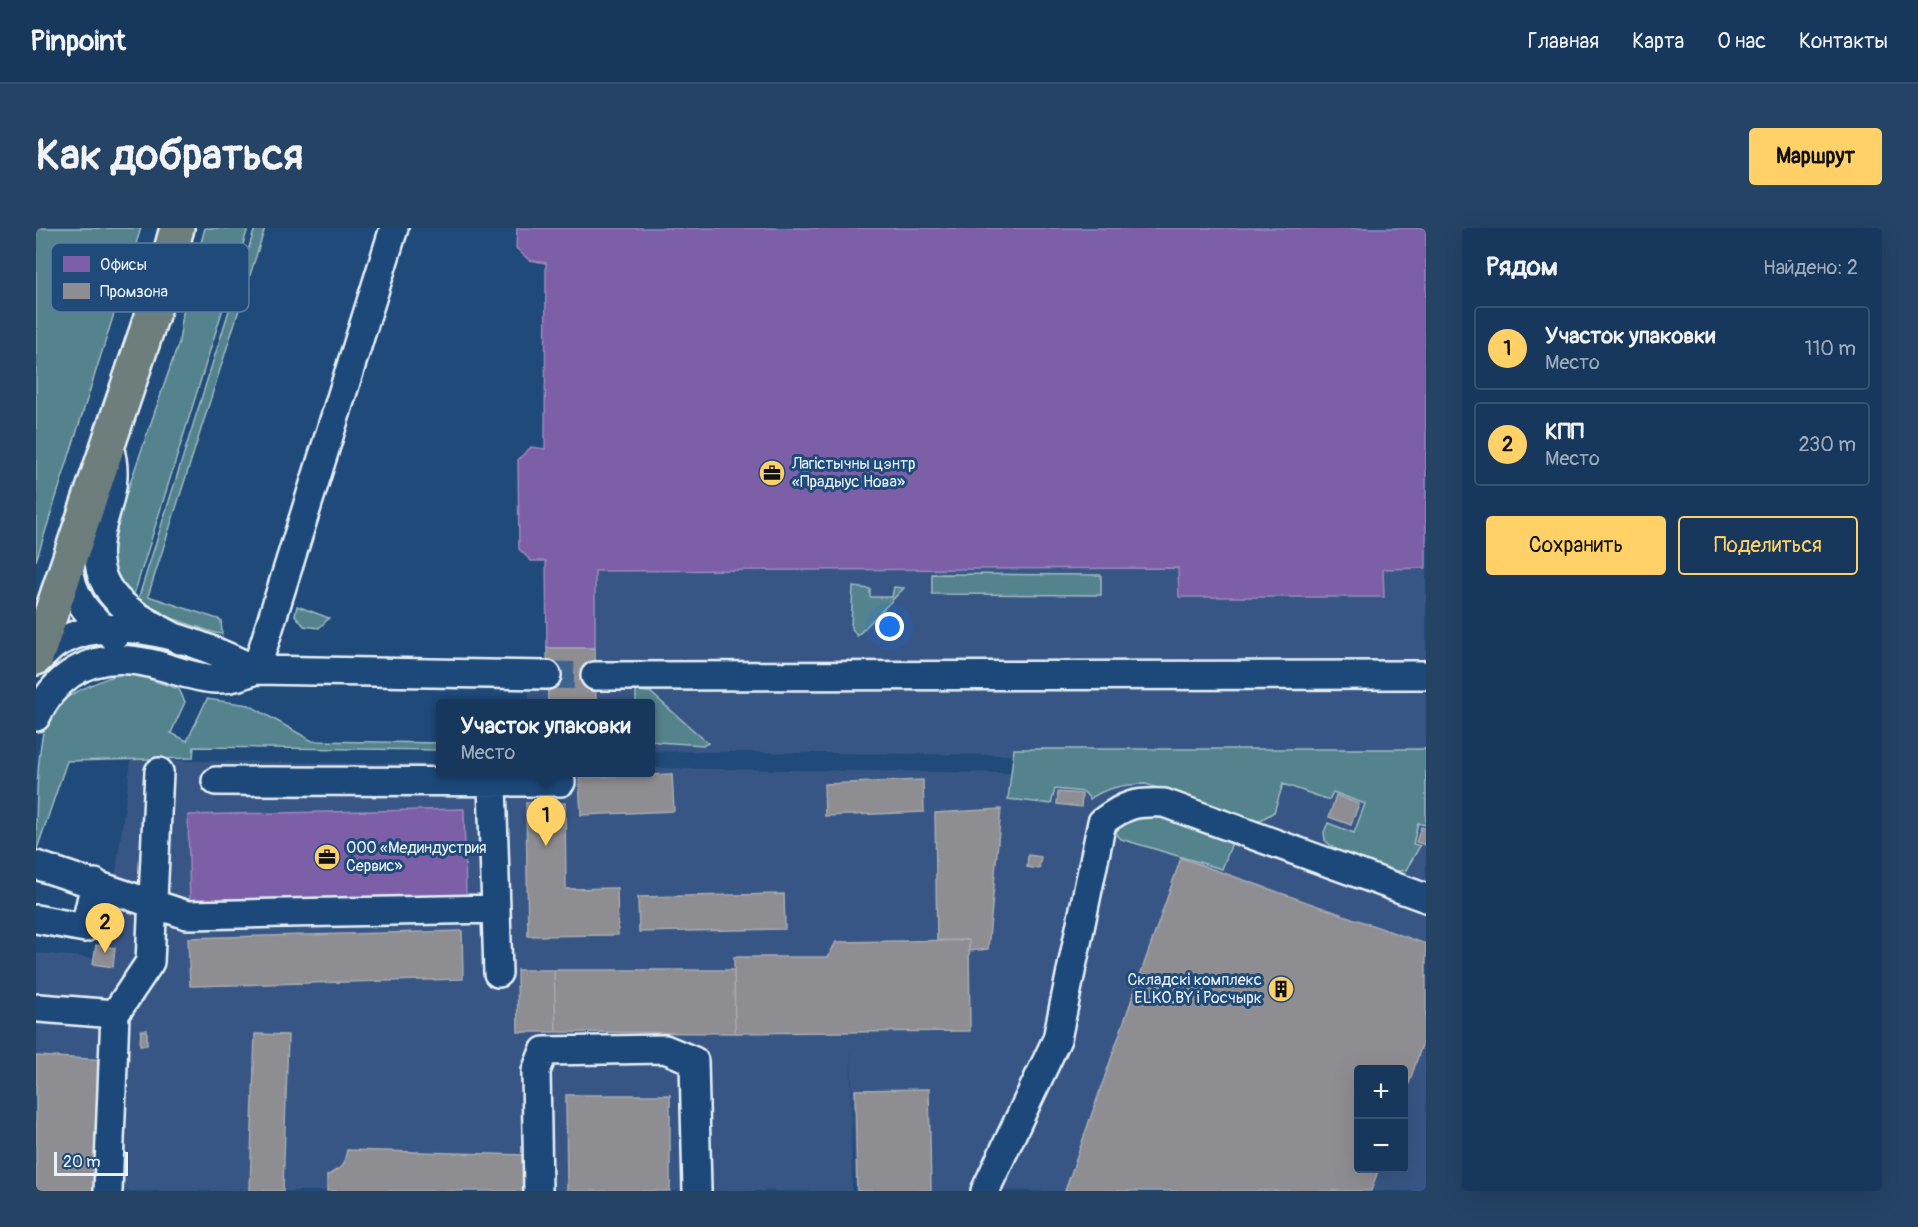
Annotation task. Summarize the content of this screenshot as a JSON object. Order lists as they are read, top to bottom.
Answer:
{
  "places": {
    "office": ["Лагістычны цэнтр «Прадыус Нова»", "ООО «Мединдустрия Сервис»"],
    "building": ["Складскі комплекс ELKO.BY і Росчырк"]
  },
  "legend": ["Офисы", "Промзона"],
  "scale_bar": "20 m",
  "page": {
    "header": "Pinpoint",
    "nav": [
      "Главная",
      "Карта",
      "О нас",
      "Контакты"
    ],
    "buttons": [
      "Маршрут",
      ["Сохранить", "Поделиться"]
    ],
    "title": "Как добраться",
    "heading": ["Рядом", "Найдено: 2"],
    "list": [
      {
        "mark": "1",
        "name": "Участок упаковки",
        "note": "Место",
        "value": "110 m"
      },
      {
        "mark": "2",
        "name": "КПП",
        "note": "Место",
        "value": "230 m"
      }
    ],
    "popup": ["Участок упаковки", "Место"],
    "pins": ["1", "2"],
    "map_buttons": ["+", "−"],
    "scale": "20 m"
  }
}
